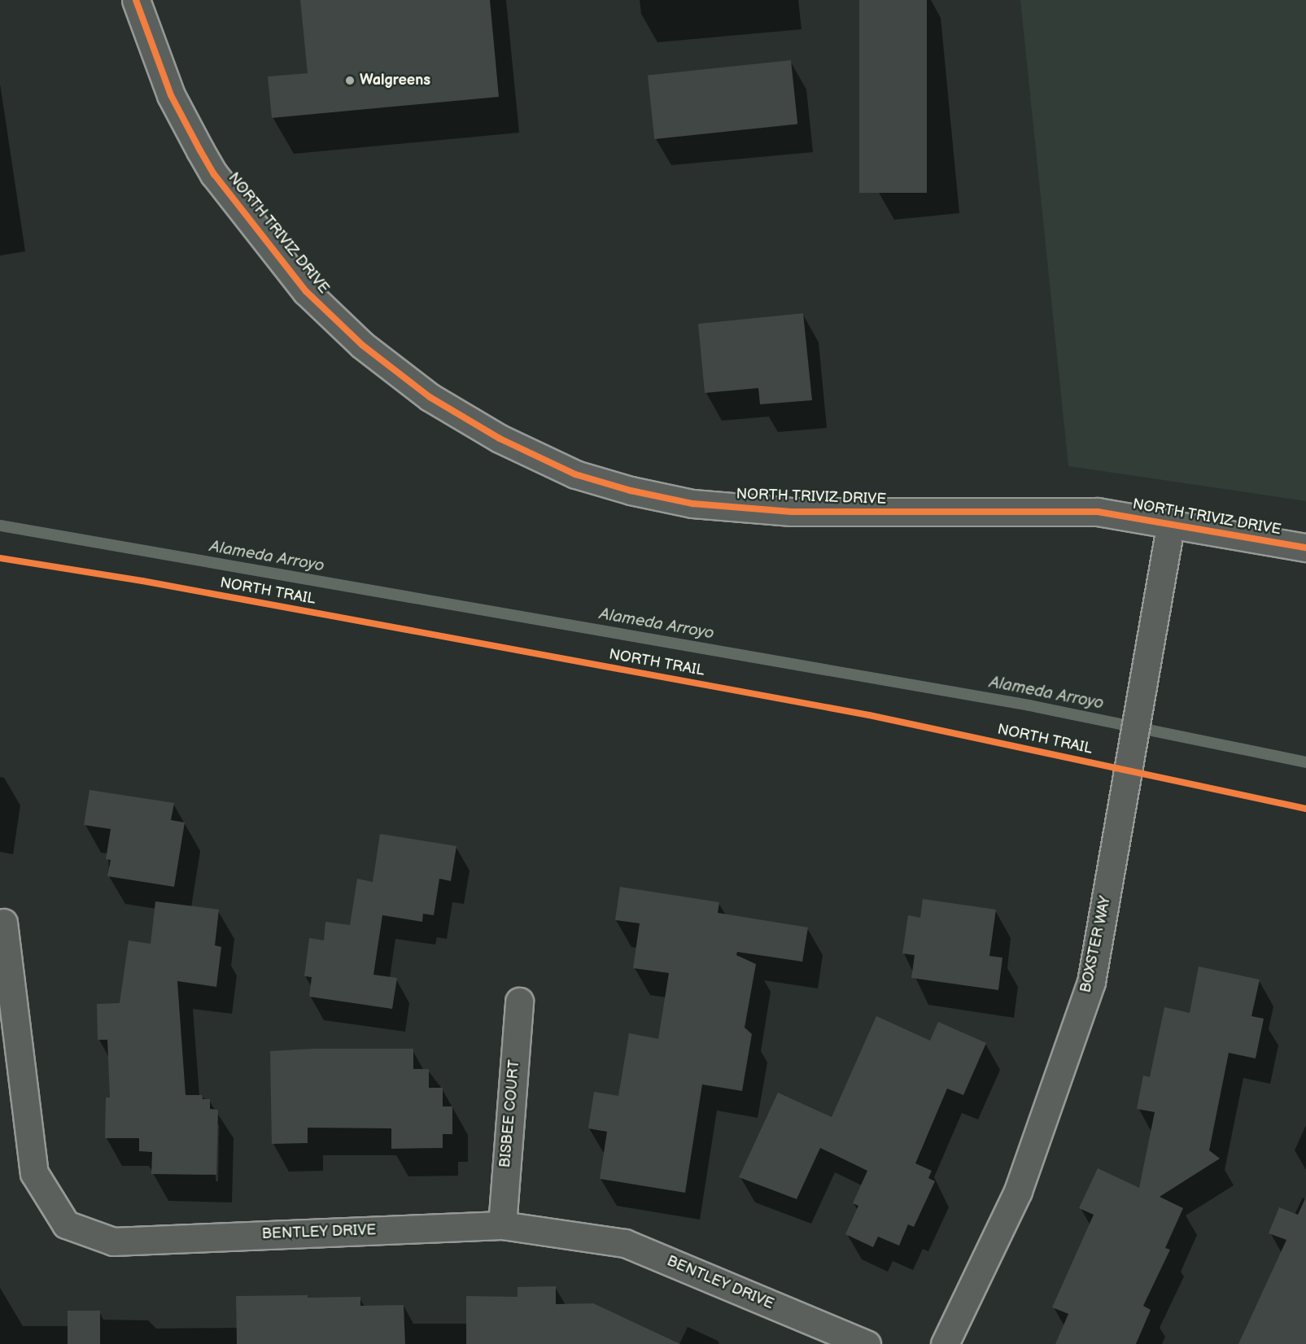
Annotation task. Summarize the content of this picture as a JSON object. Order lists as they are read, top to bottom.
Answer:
{
  "streets": {
    "street": [
      "NORTH TRIVIZ DRIVE",
      "BOXSTER WAY",
      "BISBEE COURT",
      "BENTLEY DRIVE"
    ],
    "cycle path": ["NORTH TRAIL"]
  },
  "crossings": [
    ["NORTH TRIVIZ DRIVE", "BOXSTER WAY"],
    ["BISBEE COURT", "BENTLEY DRIVE"]
  ],
  "water": ["Alameda Arroyo"],
  "places": ["Walgreens"]
}
